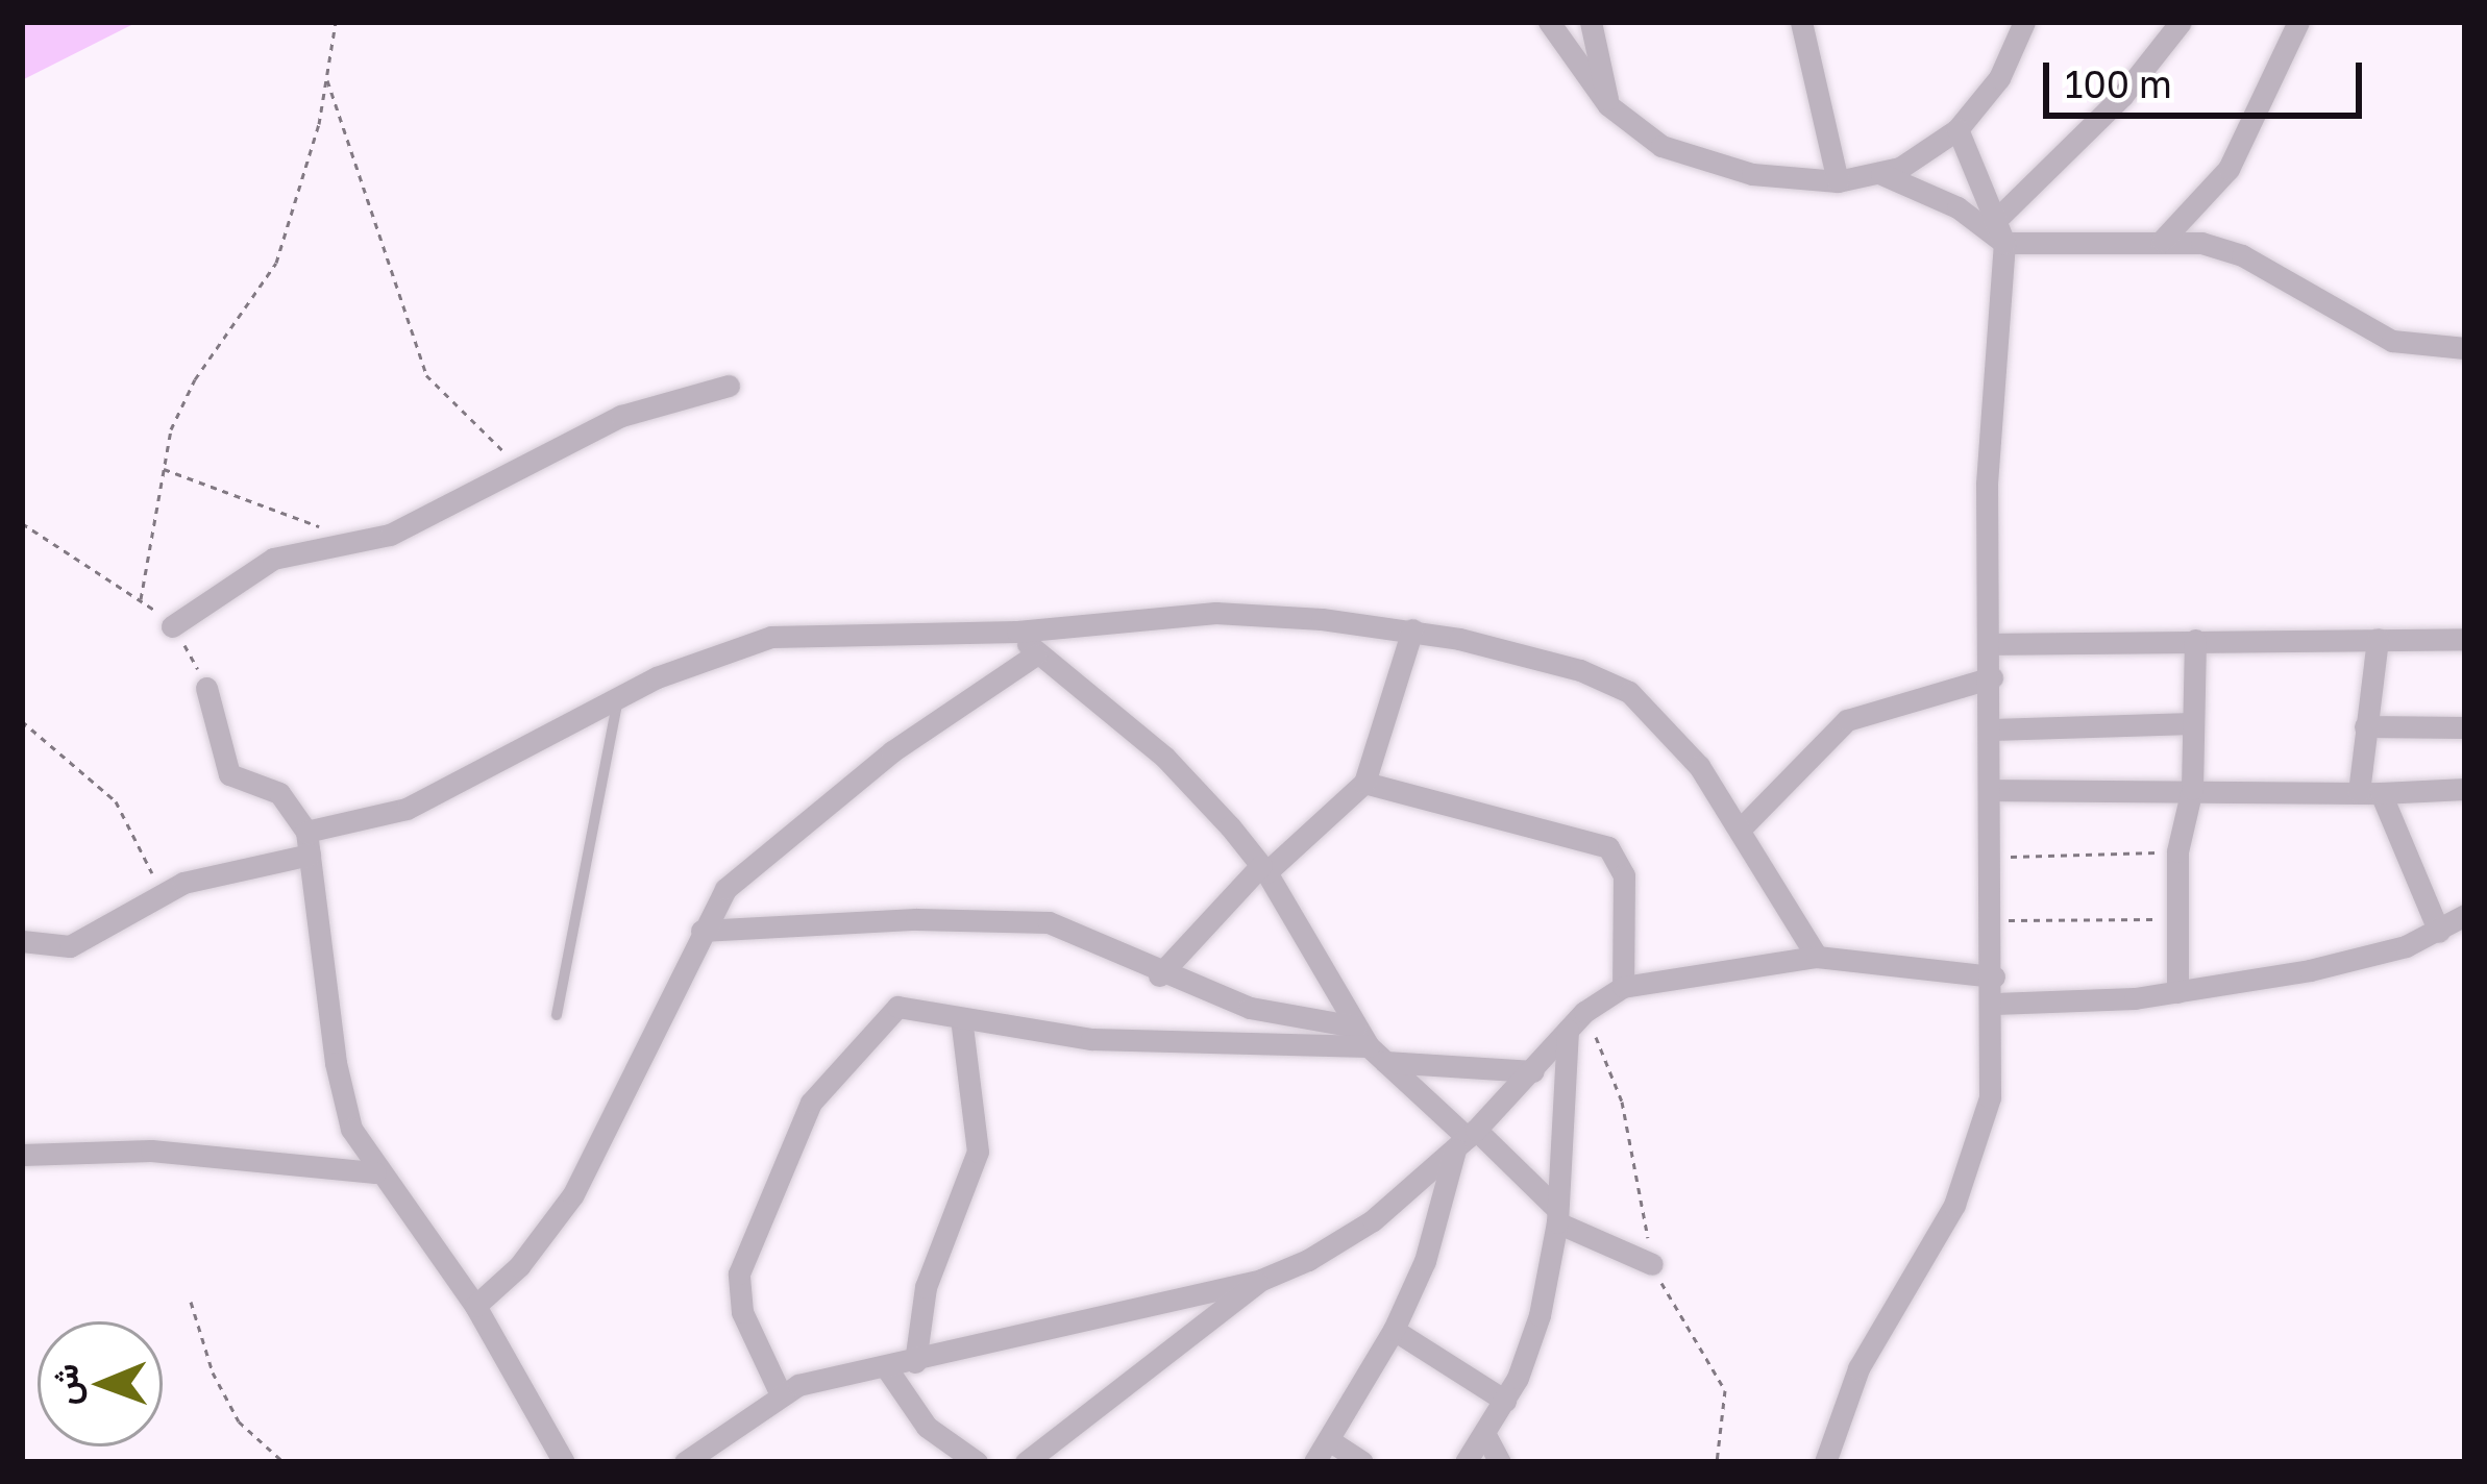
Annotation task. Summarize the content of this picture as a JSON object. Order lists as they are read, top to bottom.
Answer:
{
  "scale_bar": "100 m",
  "north": "left"
}
